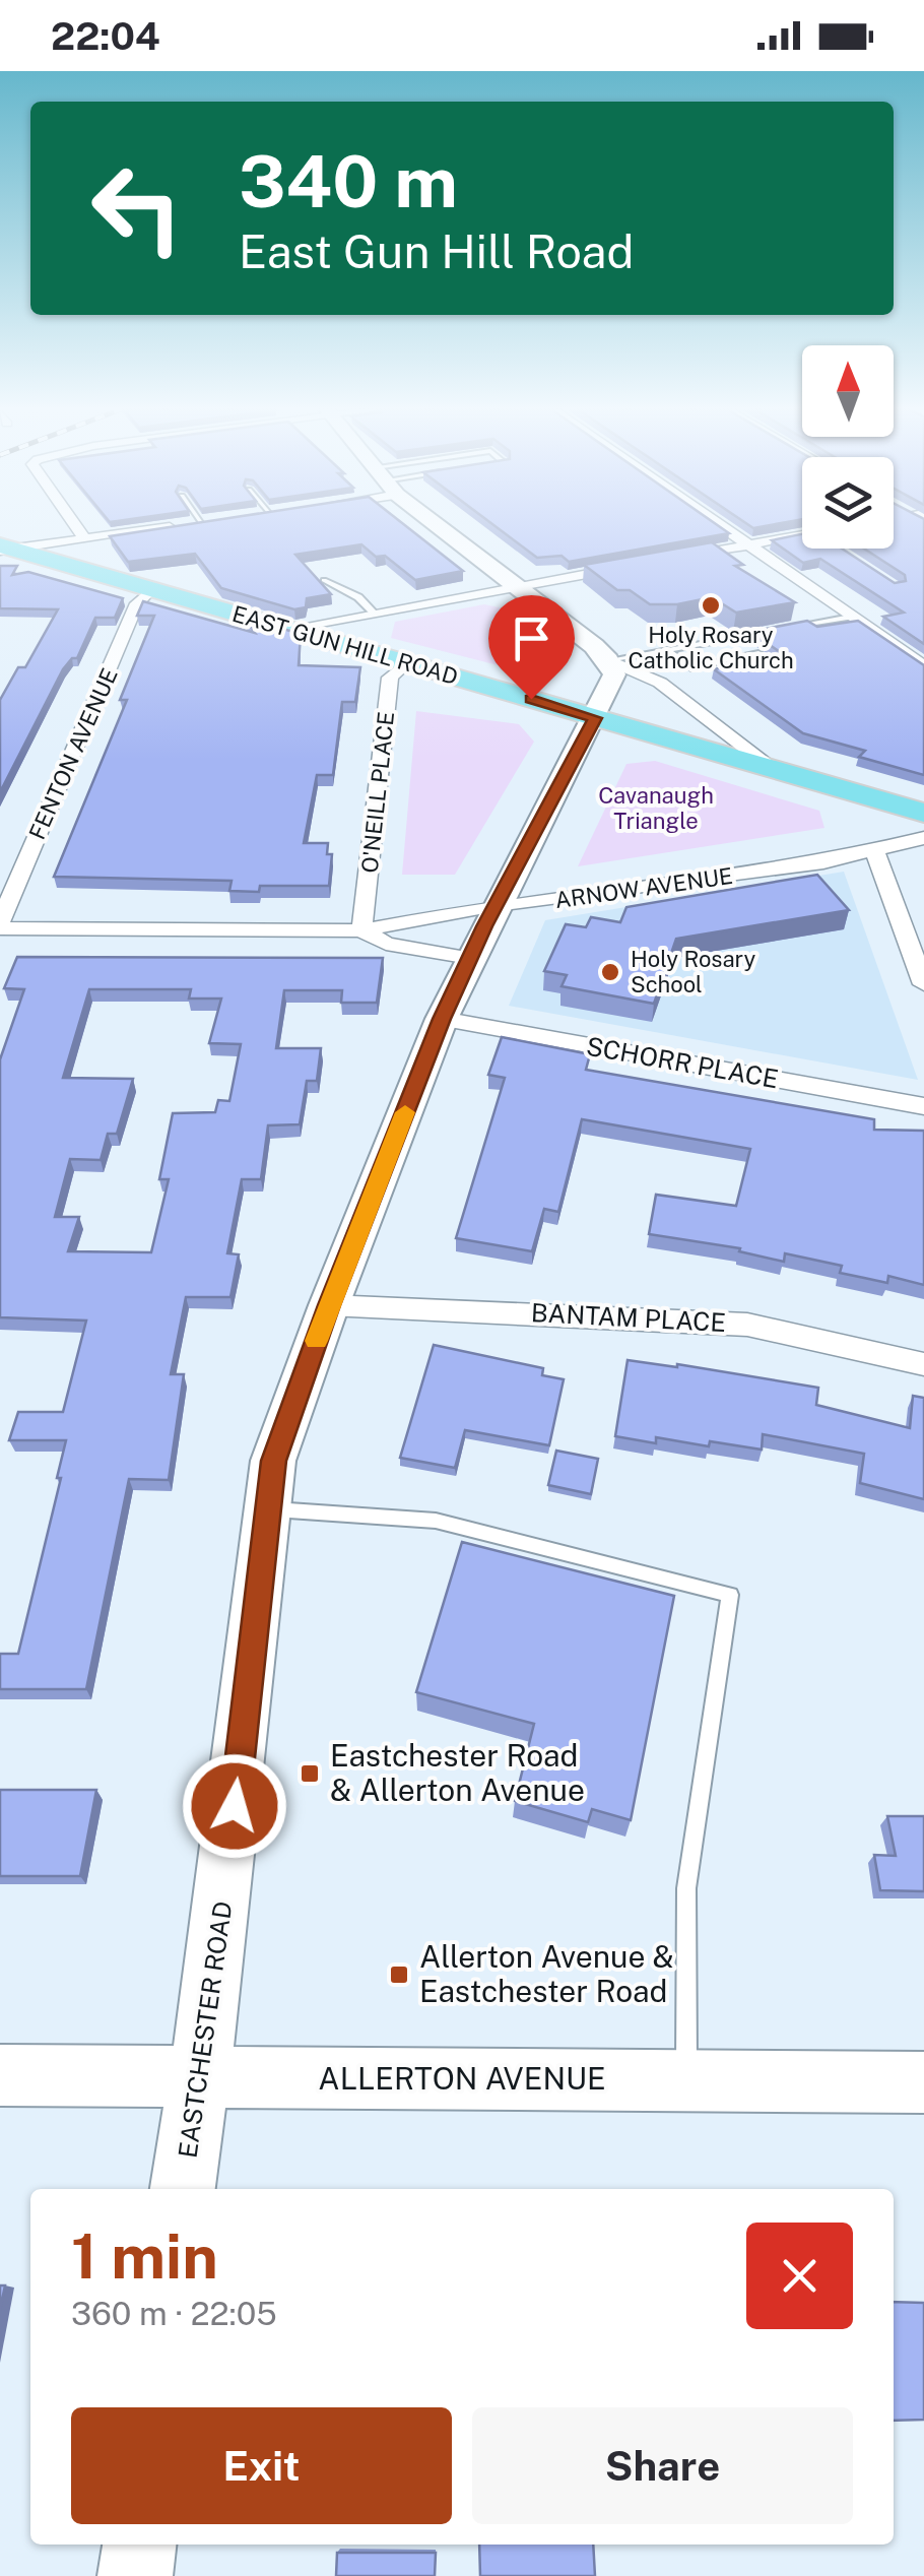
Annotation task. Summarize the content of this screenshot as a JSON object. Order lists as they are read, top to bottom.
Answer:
{
  "streets": {
    "main road": ["EAST GUN HILL ROAD", "EASTCHESTER ROAD", "ALLERTON AVENUE"],
    "street": [
      "FENTON AVENUE",
      "O'NEILL PLACE",
      "ARNOW AVENUE",
      "SCHORR PLACE",
      "BANTAM PLACE"
    ]
  },
  "crossings": [
    ["EAST GUN HILL ROAD", "FENTON AVENUE"],
    ["EAST GUN HILL ROAD", "O'NEILL PLACE"],
    ["EAST GUN HILL ROAD", "EASTCHESTER ROAD"],
    ["FENTON AVENUE", "ARNOW AVENUE"],
    ["O'NEILL PLACE", "ARNOW AVENUE"],
    ["ARNOW AVENUE", "EASTCHESTER ROAD"],
    ["SCHORR PLACE", "EASTCHESTER ROAD"],
    ["BANTAM PLACE", "EASTCHESTER ROAD"],
    ["EASTCHESTER ROAD", "ALLERTON AVENUE"]
  ],
  "parks": ["Cavanaugh Triangle"],
  "places": {
    "other": ["Holy Rosary Catholic Church", "Holy Rosary School"],
    "transit": ["Eastchester Road & Allerton Avenue", "Allerton Avenue & Eastchester Road"]
  },
  "north": "top",
  "page": {
    "status": "22:04",
    "turn": ["340 m", "East Gun Hill Road"],
    "heading": ["1 min", "360 m · 22:05"],
    "buttons": ["Exit", "Share"]
  }
}
